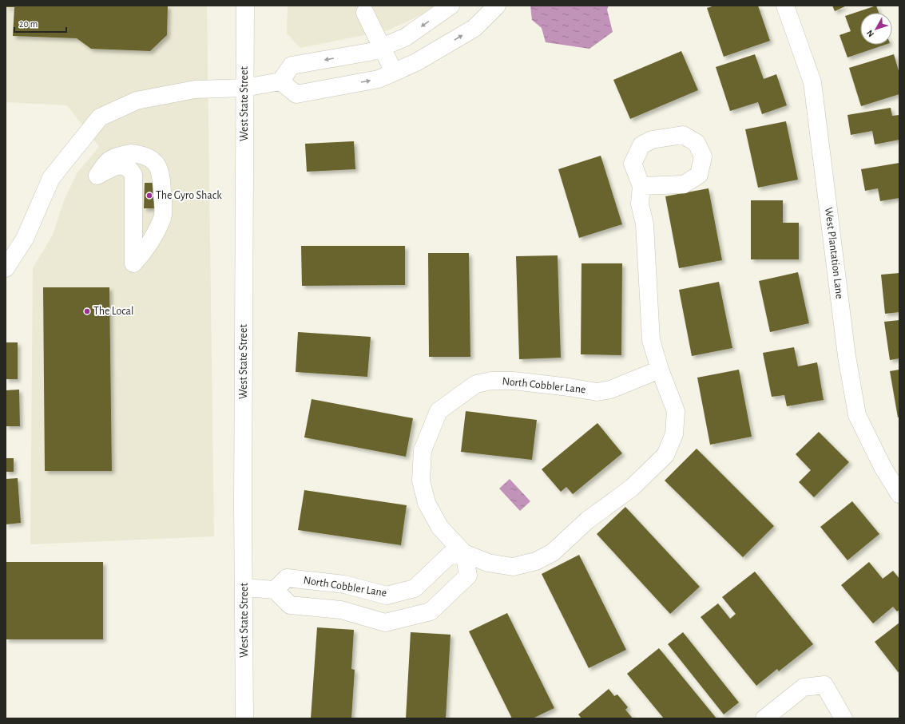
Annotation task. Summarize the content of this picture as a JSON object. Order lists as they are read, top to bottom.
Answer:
{
  "streets": {
    "street": ["West State Street", "West Plantation Lane", "North Cobbler Lane"]
  },
  "places": ["The Gyro Shack", "The Local"],
  "scale_bar": "20 m",
  "north": "bottom left"
}
